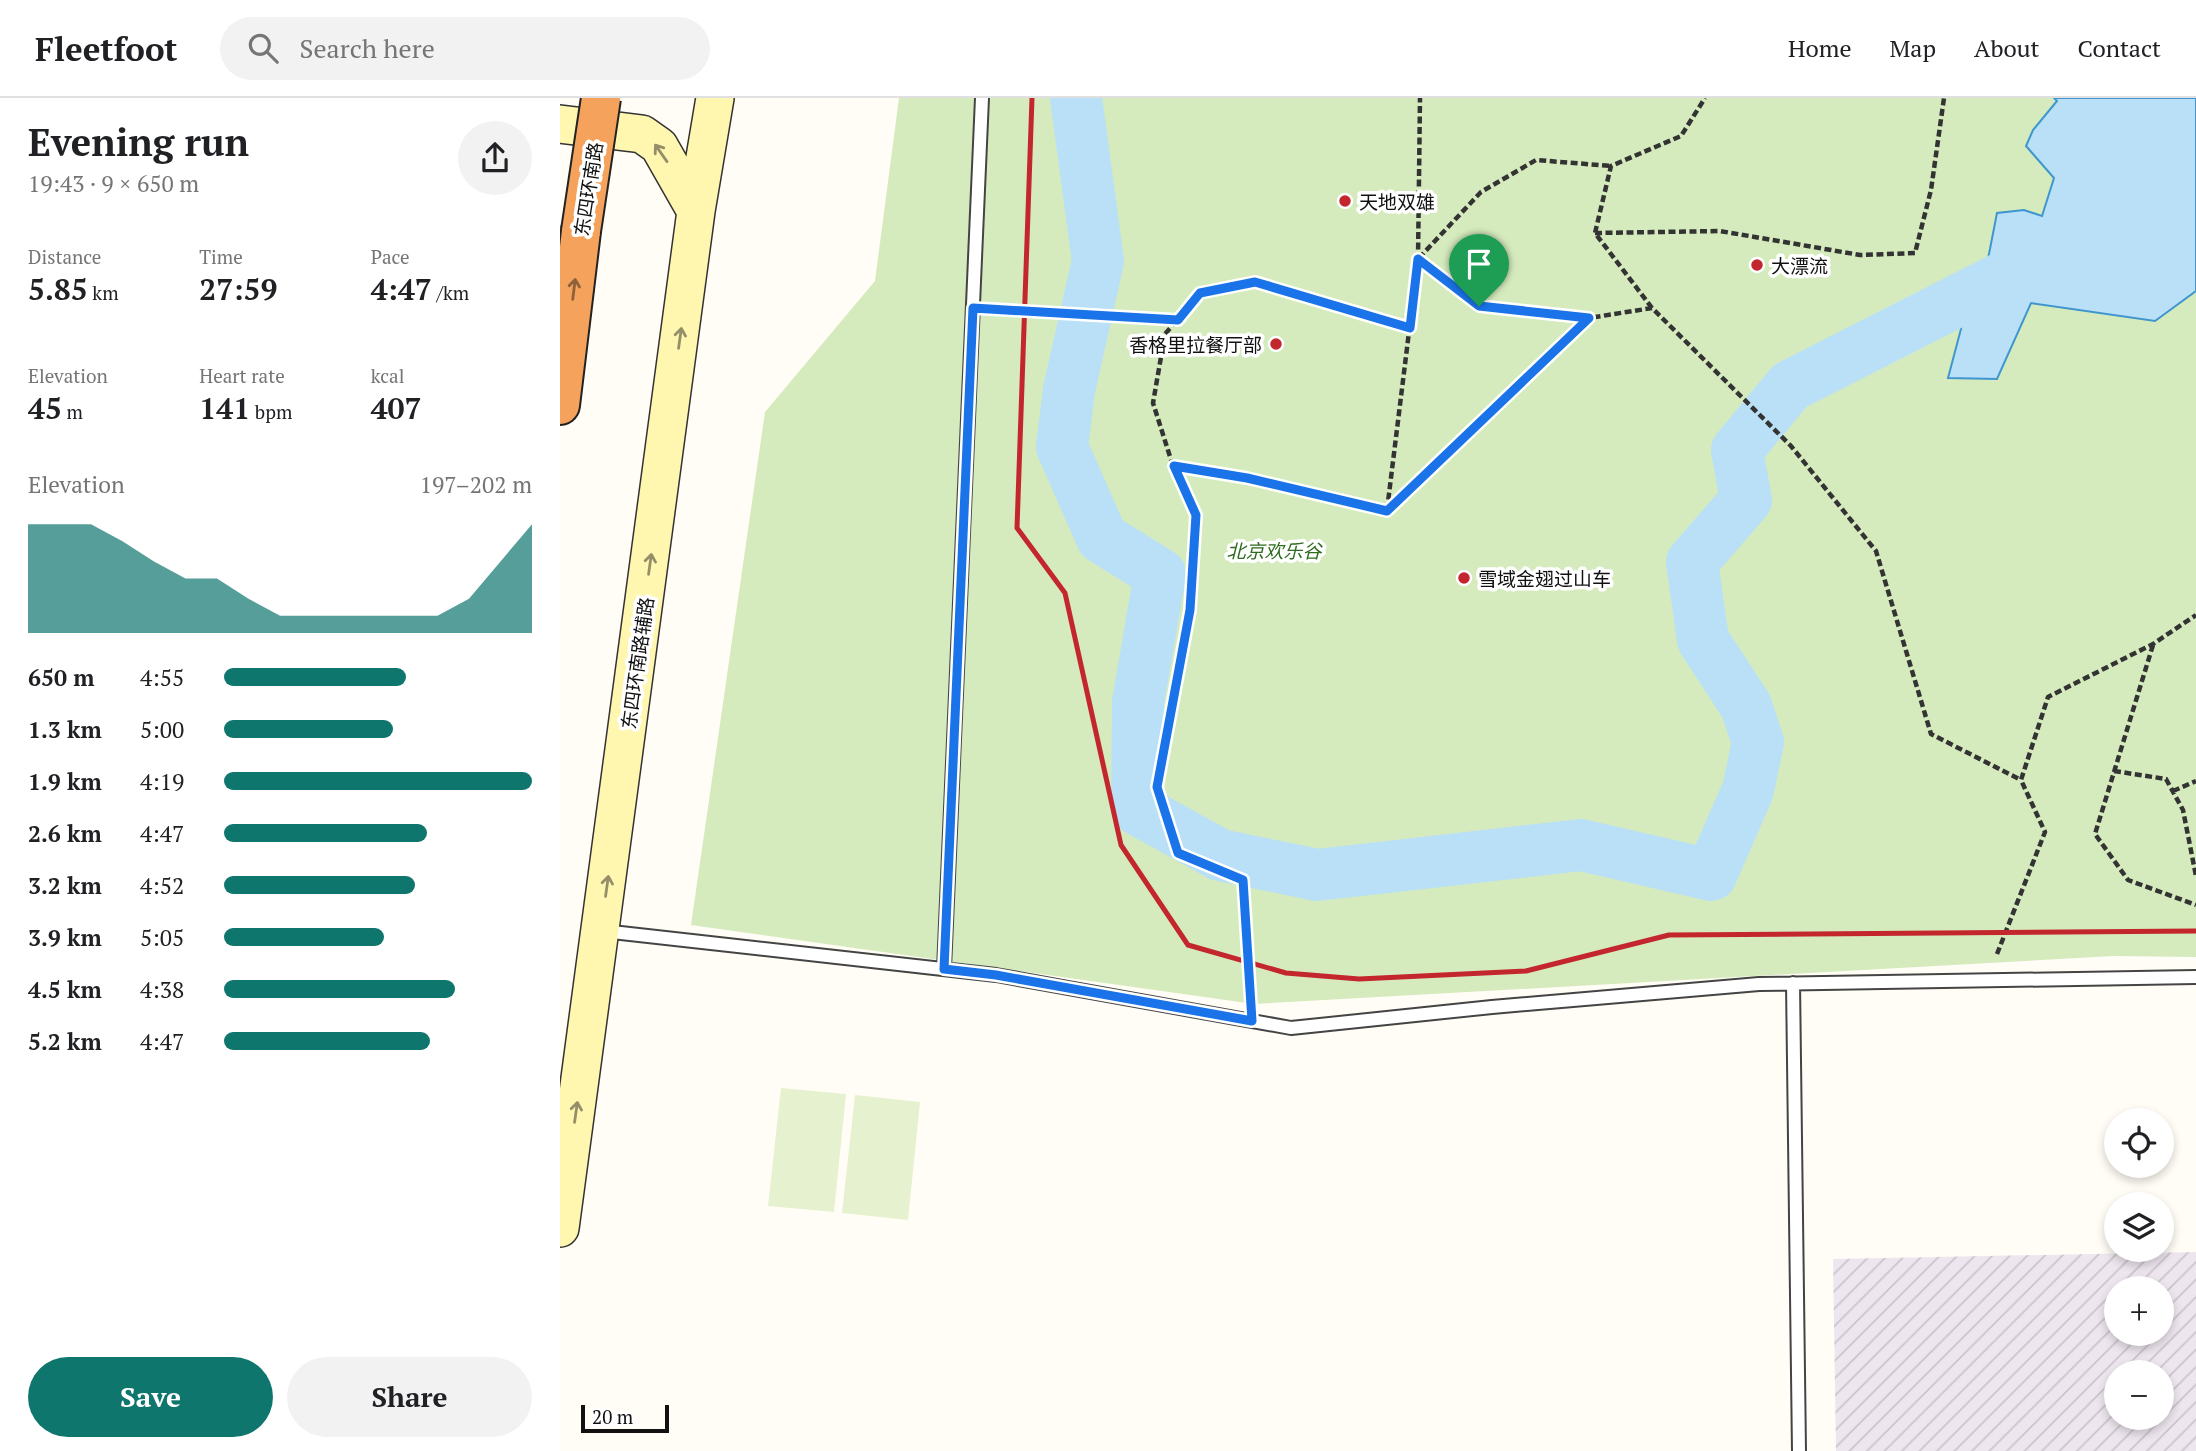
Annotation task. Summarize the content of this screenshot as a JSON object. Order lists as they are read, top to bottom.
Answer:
{
  "streets": {
    "highway": ["东四环南路"],
    "main road": ["东四环南路辅路"]
  },
  "one_way": ["东四环南路", "东四环南路辅路"],
  "parks": ["北京欢乐谷"],
  "places": [
    "天地双雄",
    "大漂流",
    "香格里拉餐厅部",
    "雪域金翅过山车"
  ],
  "scale_bar": "20 m",
  "page": {
    "header": "Fleetfoot",
    "search": "Search here",
    "nav": [
      "Home",
      "Map",
      "About",
      "Contact"
    ],
    "heading": ["Evening run", "19:43 · 9 × 650 m"],
    "stats": [
      ["Distance", "5.85 km"],
      ["Time", "27:59"],
      ["Pace", "4:47 /km"],
      ["Elevation", "45 m"],
      ["Heart rate", "141 bpm"],
      ["kcal", "407"]
    ],
    "chart": ["Elevation", "197–202 m"],
    "list": [
      {
        "name": "650 m",
        "note": "4:55"
      },
      {
        "name": "1.3 km",
        "note": "5:00"
      },
      {
        "name": "1.9 km",
        "note": "4:19"
      },
      {
        "name": "2.6 km",
        "note": "4:47"
      },
      {
        "name": "3.2 km",
        "note": "4:52"
      },
      {
        "name": "3.9 km",
        "note": "5:05"
      },
      {
        "name": "4.5 km",
        "note": "4:38"
      },
      {
        "name": "5.2 km",
        "note": "4:47"
      }
    ],
    "map_buttons": ["+", "−"],
    "buttons": ["Save", "Share"],
    "scale": "20 m"
  }
}
